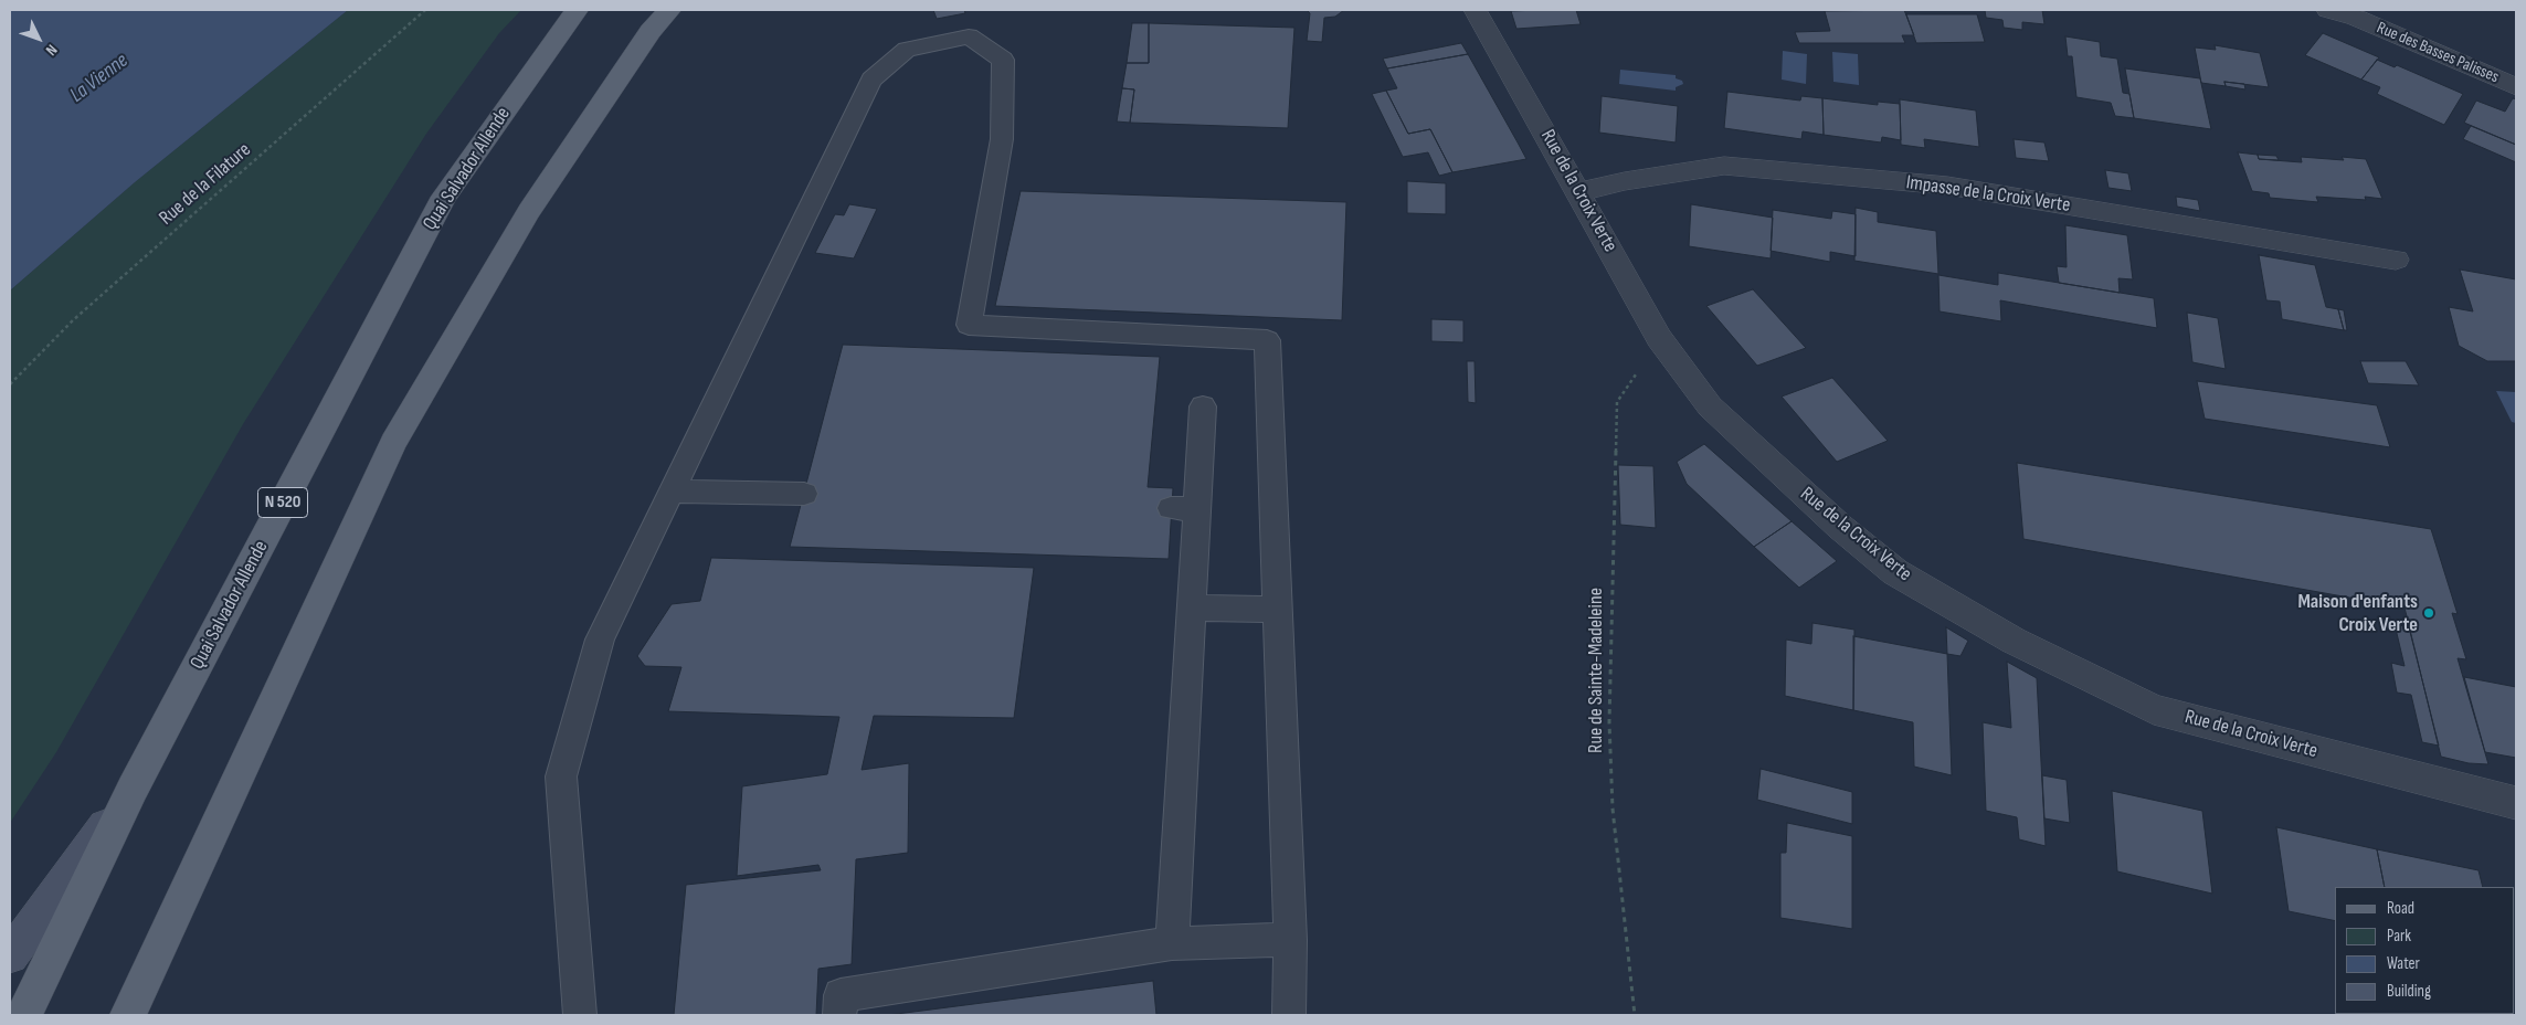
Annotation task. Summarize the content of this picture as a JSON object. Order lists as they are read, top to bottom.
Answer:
{
  "streets": {
    "main road": ["Quai Salvador Allende", "N 520"],
    "street": ["Rue des Basses Palisses", "Rue de la Croix Verte", "Impasse de la Croix Verte"],
    "path": ["Rue de la Filature", "Rue de Sainte-Madeleine"]
  },
  "crossings": [
    ["Rue de la Croix Verte", "Impasse de la Croix Verte"],
    ["Rue de la Croix Verte", "Rue de Sainte-Madeleine"]
  ],
  "water": ["La Vienne"],
  "places": ["Maison d'enfants Croix Verte"],
  "legend": [
    "Road",
    "Park",
    "Water",
    "Building"
  ],
  "north": "bottom right"
}
